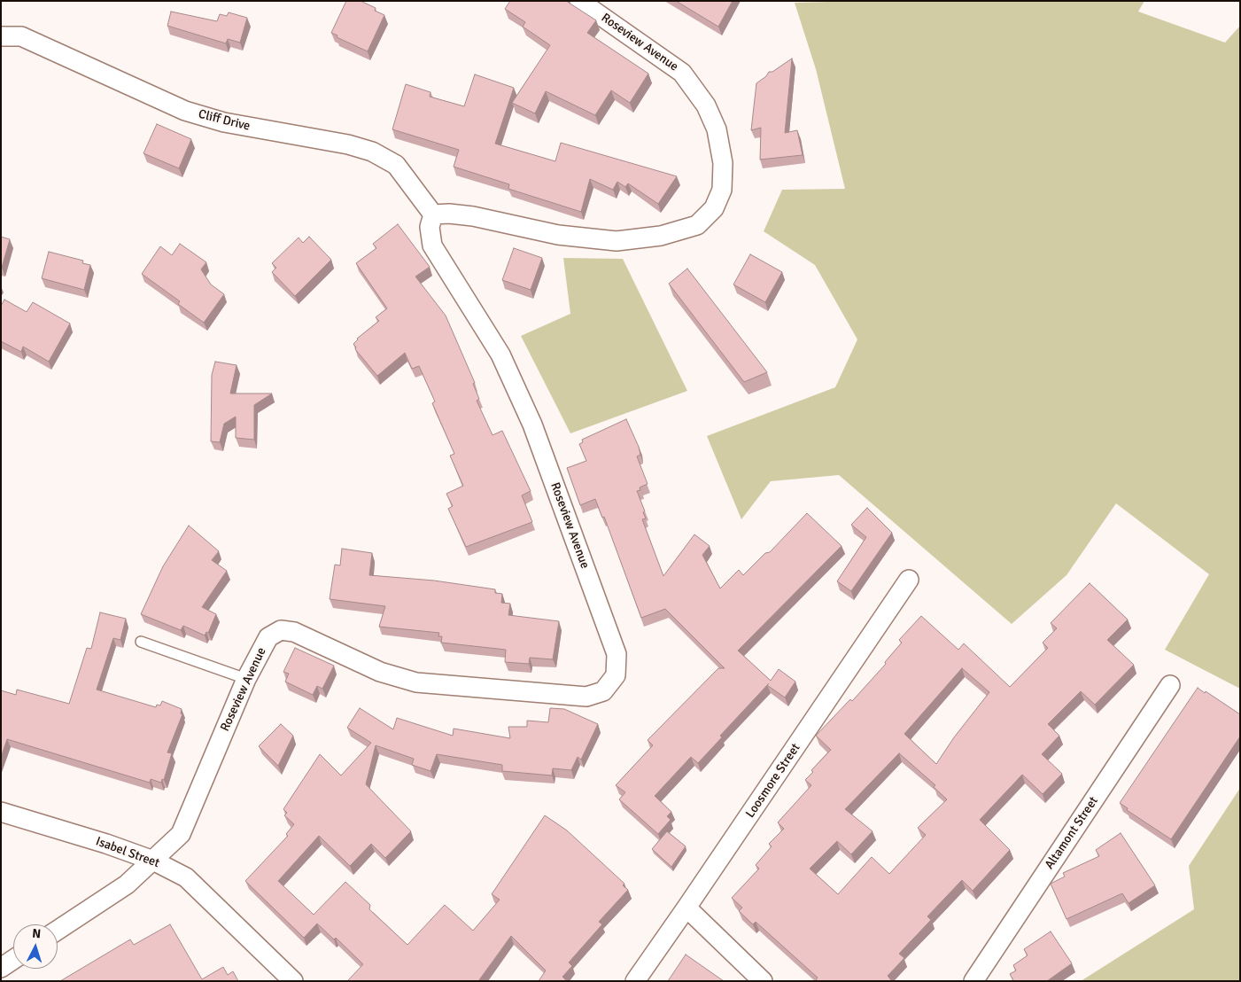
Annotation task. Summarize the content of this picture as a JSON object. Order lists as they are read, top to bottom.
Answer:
{
  "streets": {
    "street": [
      "Roseview Avenue",
      "Cliff Drive",
      "Loosmore Street",
      "Altamont Street",
      "Isabel Street"
    ]
  },
  "crossings": [
    ["Roseview Avenue", "Cliff Drive"],
    ["Roseview Avenue", "Isabel Street"]
  ],
  "north": "top"
}
